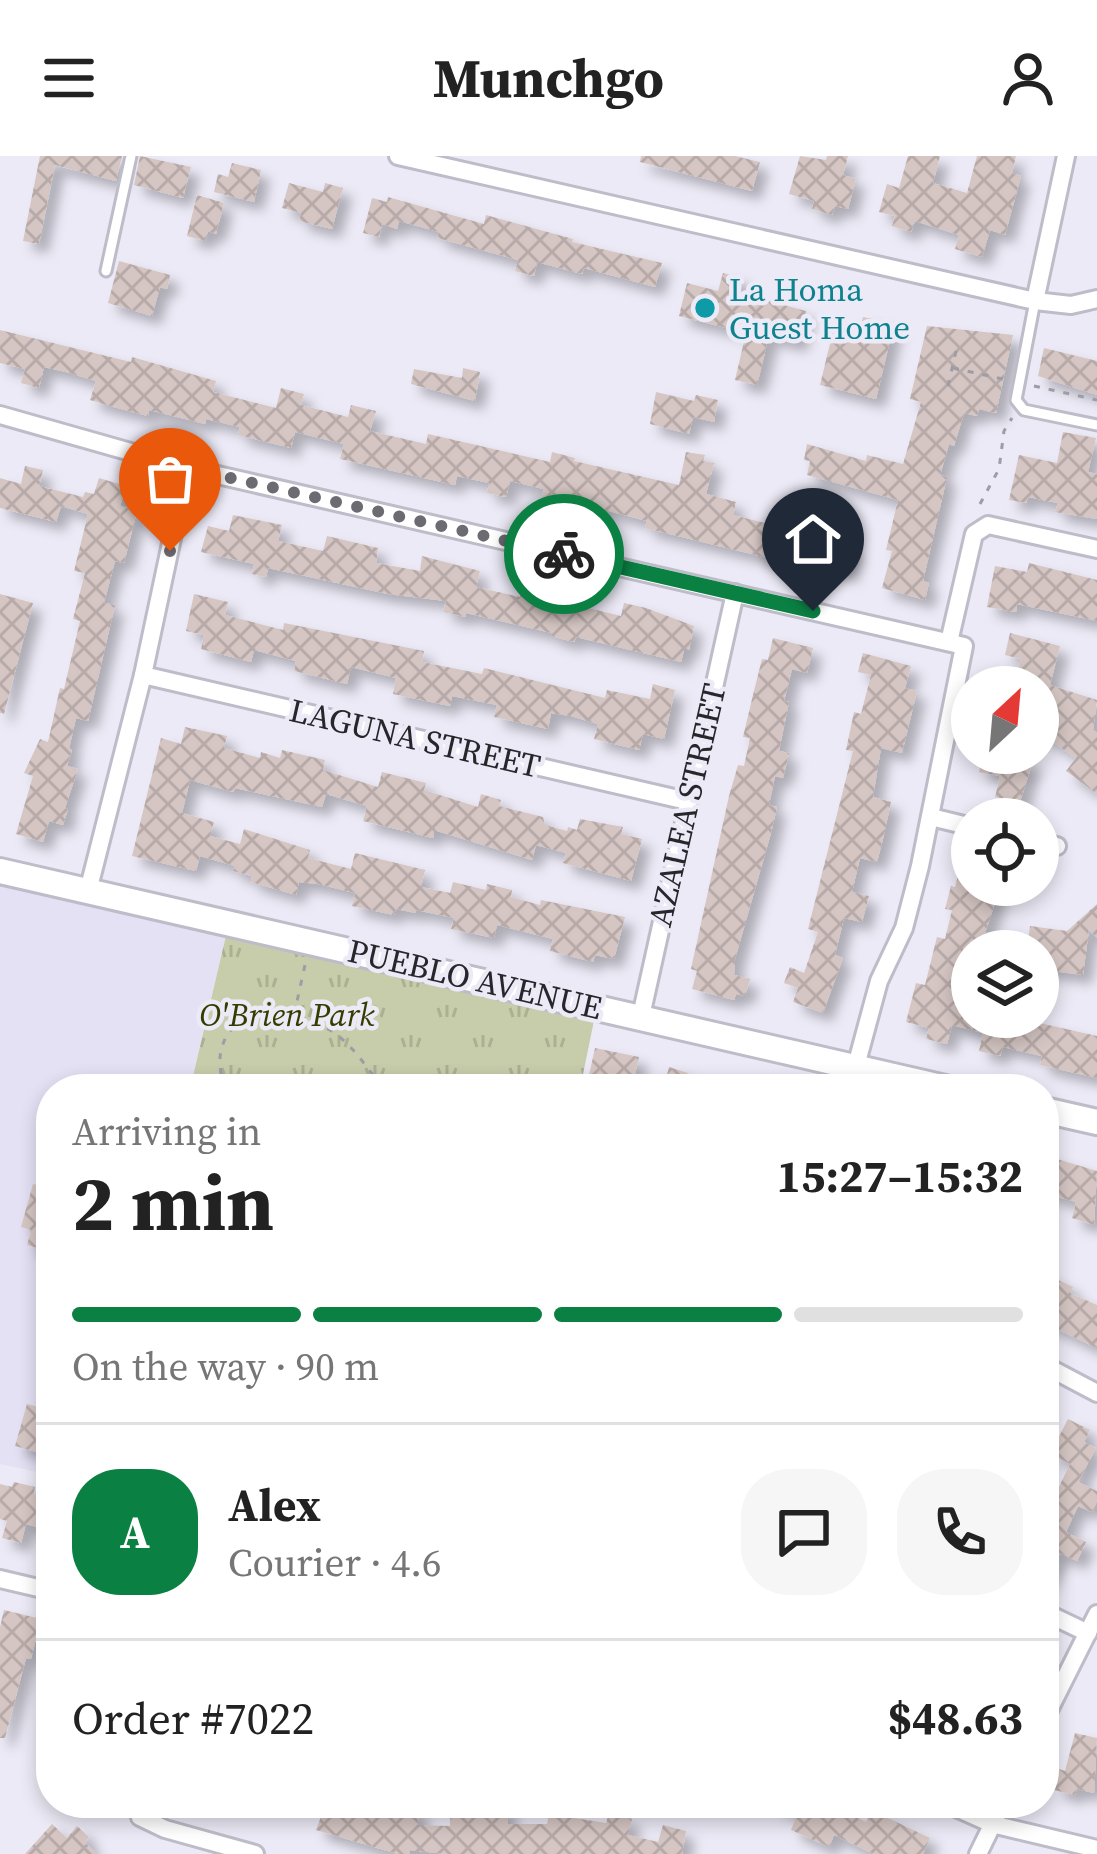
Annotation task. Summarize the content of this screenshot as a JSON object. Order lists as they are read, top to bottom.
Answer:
{
  "streets": {
    "street": ["LAGUNA STREET", "AZALEA STREET", "PUEBLO AVENUE"]
  },
  "crossings": [
    ["LAGUNA STREET", "AZALEA STREET"],
    ["AZALEA STREET", "PUEBLO AVENUE"]
  ],
  "parks": ["O'Brien Park"],
  "places": ["La Homa Guest Home"],
  "north": "top right",
  "page": {
    "header": "Munchgo",
    "heading": ["2 min", "Arriving in", "15:27–15:32"],
    "panel": [
      "Alex",
      "Courier · 4.6",
      "Order #7022",
      "$48.63"
    ],
    "bar": "On the way · 90 m",
    "round": "A"
  }
}
